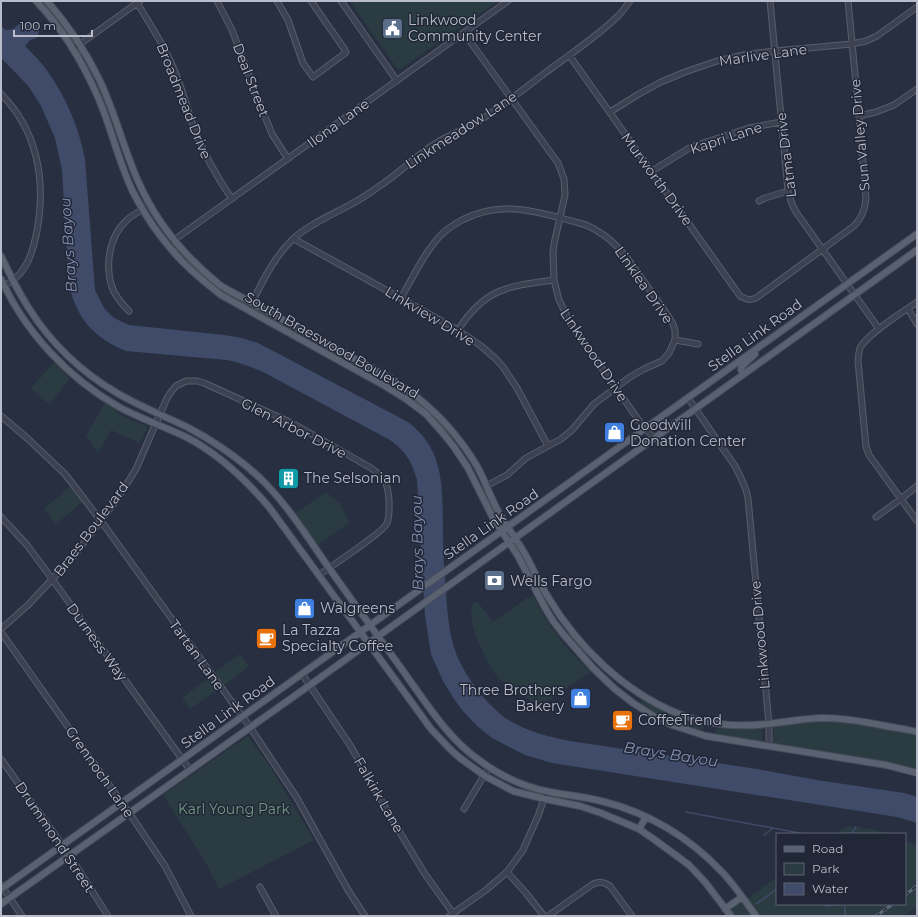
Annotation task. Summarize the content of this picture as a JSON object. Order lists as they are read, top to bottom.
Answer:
{
  "streets": {
    "main road": ["Stella Link Road", "South Braeswood Boulevard"],
    "street": [
      "Marlive Lane",
      "Deal Street",
      "Broadmead Drive",
      "Ilona Lane",
      "Linkmeadow Lane",
      "Sun Valley Drive",
      "Kapri Lane",
      "Latma Drive",
      "Murworth Drive",
      "Linklea Drive",
      "Linkview Drive",
      "Linkwood Drive",
      "Glen Arbor Drive",
      "Braes Boulevard",
      "Durness Way",
      "Tartan Lane",
      "Grennoch Lane",
      "Falkirk Lane",
      "Drummond Street"
    ]
  },
  "crossings": [
    ["Marlive Lane", "Sun Valley Drive"],
    ["Marlive Lane", "Latma Drive"],
    ["Marlive Lane", "Murworth Drive"],
    ["Deal Street", "Ilona Lane"],
    ["Broadmead Drive", "Ilona Lane"],
    ["Ilona Lane", "South Braeswood Boulevard"],
    ["Ilona Lane", "Linkwood Drive"],
    ["Linkmeadow Lane", "Murworth Drive"],
    ["Linkmeadow Lane", "Linkview Drive"],
    ["Linkmeadow Lane", "South Braeswood Boulevard"],
    ["Linkmeadow Lane", "Linkwood Drive"],
    ["Sun Valley Drive", "Latma Drive"],
    ["Sun Valley Drive", "Murworth Drive"],
    ["Kapri Lane", "Latma Drive"],
    ["Kapri Lane", "Murworth Drive"],
    ["Latma Drive", "Stella Link Road"],
    ["Linklea Drive", "Linkview Drive"],
    ["Linklea Drive", "Linkwood Drive"],
    ["Stella Link Road", "South Braeswood Boulevard"],
    ["Stella Link Road", "Linkwood Drive"],
    ["Stella Link Road", "Durness Way"],
    ["Stella Link Road", "Tartan Lane"],
    ["Stella Link Road", "Grennoch Lane"],
    ["Stella Link Road", "Falkirk Lane"],
    ["Stella Link Road", "Drummond Street"],
    ["South Braeswood Boulevard", "Linkwood Drive"],
    ["Glen Arbor Drive", "Braes Boulevard"],
    ["Braes Boulevard", "Durness Way"],
    ["Braes Boulevard", "Tartan Lane"]
  ],
  "water": ["Brays Bayou"],
  "parks": ["Karl Young Park"],
  "places": {
    "public building": ["Linkwood Community Center"],
    "shop": ["Goodwill Donation Center", "Walgreens", "Three Brothers Bakery"],
    "building": ["The Selsonian"],
    "bank": ["Wells Fargo"],
    "cafe": ["La Tazza Specialty Coffee", "CoffeeTrend"]
  },
  "legend": ["Road", "Park", "Water"],
  "scale_bar": "100 m"
}
